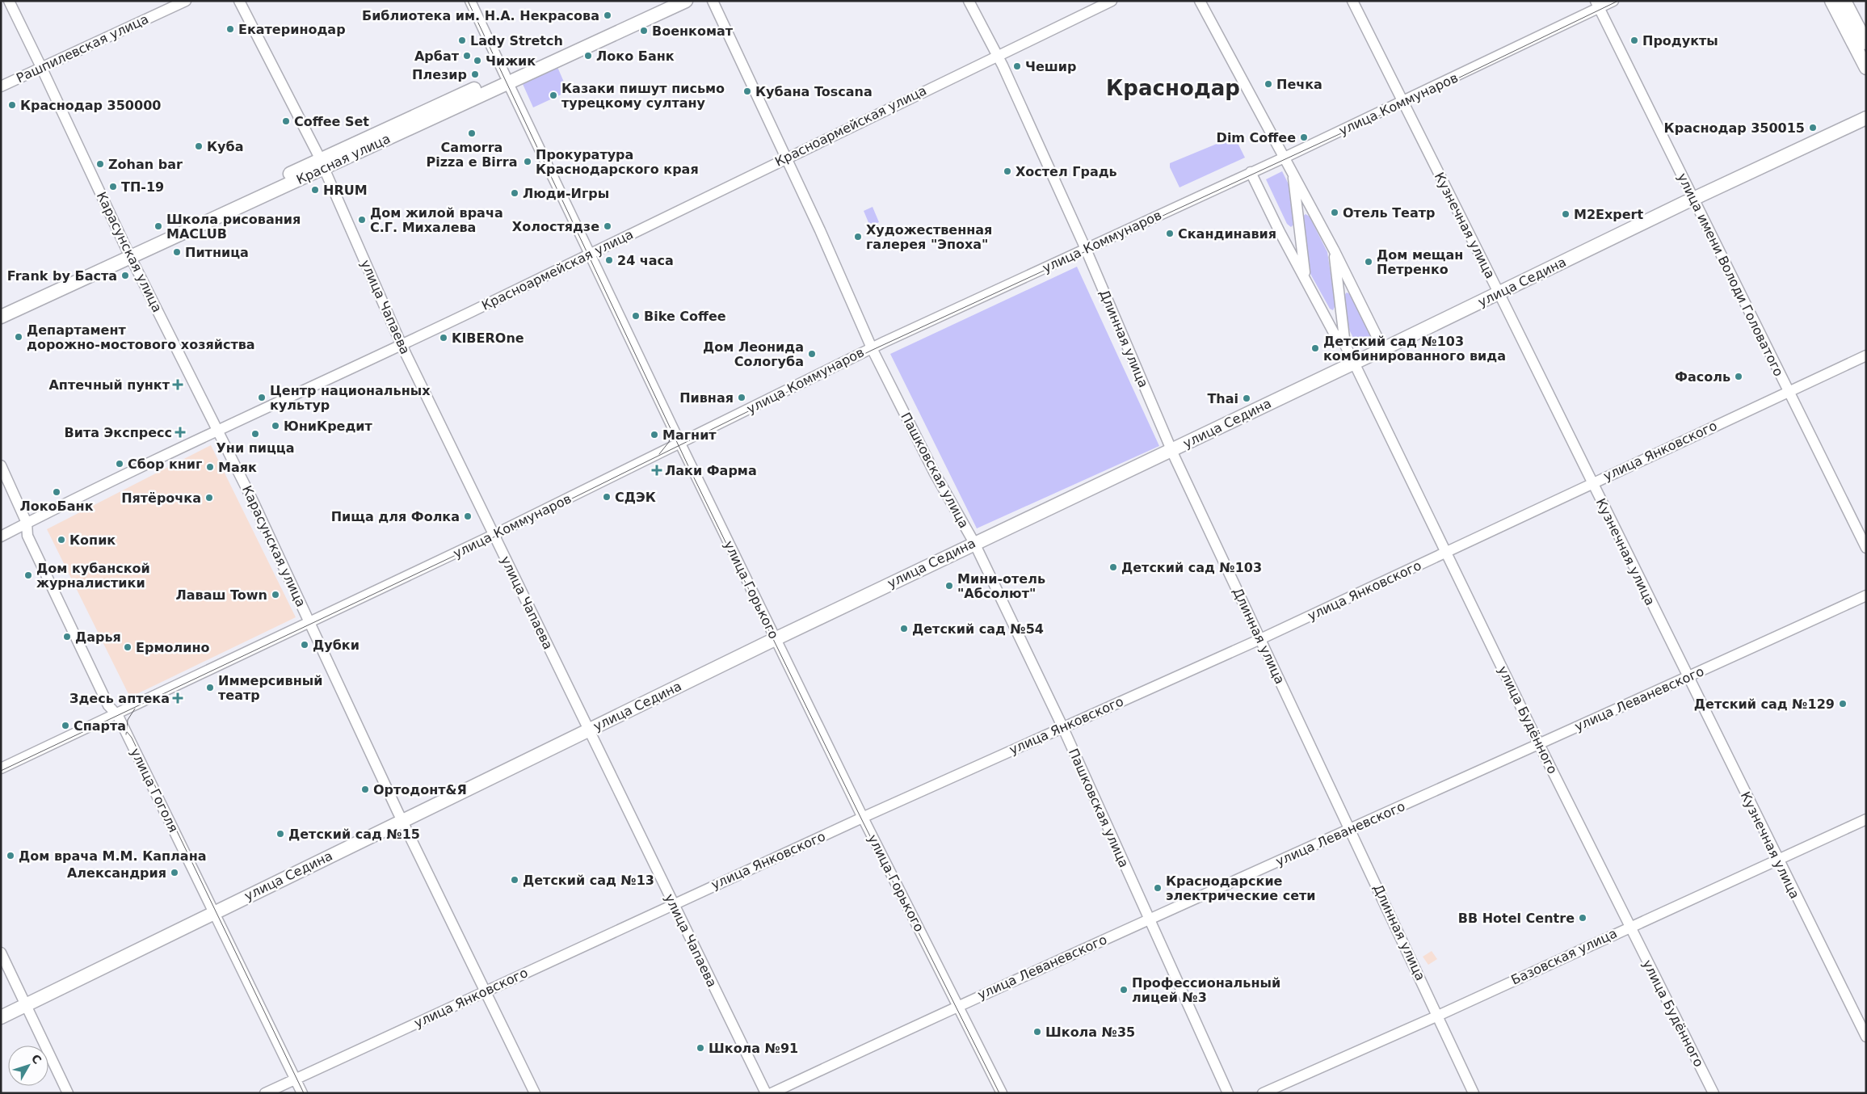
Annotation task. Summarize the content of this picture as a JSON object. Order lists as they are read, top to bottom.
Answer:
{
  "streets": {
    "main road": ["Красная улица", "улица Седина"],
    "street": [
      "Рашпилевская улица",
      "улица Коммунаров",
      "Красноармейская улица",
      "Кузнечная улица",
      "Карасунская улица",
      "улица имени Володи Головатого",
      "улица Чапаева",
      "Длинная улица",
      "улица Янковского",
      "Пашковская улица",
      "улица Горького",
      "улица Леваневского",
      "улица Будённого",
      "улица Гоголя",
      "Базовская улица"
    ]
  },
  "crossings": [
    ["Рашпилевская улица", "Карасунская улица"],
    ["улица Коммунаров", "Кузнечная улица"],
    ["улица Коммунаров", "Карасунская улица"],
    ["улица Коммунаров", "улица имени Володи Головатого"],
    ["улица Коммунаров", "улица Чапаева"],
    ["улица Коммунаров", "Длинная улица"],
    ["улица Коммунаров", "Пашковская улица"],
    ["улица Коммунаров", "улица Горького"],
    ["улица Коммунаров", "улица Будённого"],
    ["улица Коммунаров", "улица Гоголя"],
    ["Красноармейская улица", "Карасунская улица"],
    ["Красноармейская улица", "улица Чапаева"],
    ["Красноармейская улица", "Длинная улица"],
    ["Красноармейская улица", "Пашковская улица"],
    ["Красноармейская улица", "улица Горького"],
    ["Красноармейская улица", "улица Гоголя"],
    ["Красная улица", "Карасунская улица"],
    ["Красная улица", "улица Чапаева"],
    ["Красная улица", "улица Горького"],
    ["Кузнечная улица", "улица Седина"],
    ["Кузнечная улица", "улица Янковского"],
    ["Кузнечная улица", "улица Леваневского"],
    ["Кузнечная улица", "Базовская улица"],
    ["Карасунская улица", "улица Седина"],
    ["Карасунская улица", "улица Янковского"],
    ["улица имени Володи Головатого", "улица Седина"],
    ["улица имени Володи Головатого", "улица Янковского"],
    ["улица Седина", "улица Чапаева"],
    ["улица Седина", "Длинная улица"],
    ["улица Седина", "Пашковская улица"],
    ["улица Седина", "улица Горького"],
    ["улица Седина", "улица Будённого"],
    ["улица Седина", "улица Гоголя"],
    ["улица Чапаева", "улица Янковского"],
    ["Длинная улица", "улица Янковского"],
    ["Длинная улица", "улица Леваневского"],
    ["Длинная улица", "Базовская улица"],
    ["улица Янковского", "Пашковская улица"],
    ["улица Янковского", "улица Горького"],
    ["улица Янковского", "улица Будённого"],
    ["улица Янковского", "улица Гоголя"],
    ["Пашковская улица", "улица Леваневского"],
    ["улица Горького", "улица Леваневского"],
    ["улица Леваневского", "улица Будённого"],
    ["улица Будённого", "Базовская улица"]
  ],
  "districts": ["Краснодар"],
  "places": {
    "other": [
      "Библиотека им. Н.А. Некрасова",
      "Екатеринодар",
      "Военкомат",
      "Lady Stretch",
      "Продукты",
      "Арбат",
      "Локо Банк",
      "Чижик",
      "Чешир",
      "Плезир",
      "Печка",
      "Кубана Toscana",
      "Казаки пишут письмо турецкому султану",
      "Краснодар 350000",
      "Coffee Set",
      "Краснодар 350015",
      "Camorra Pizza e Birra",
      "Dim Coffee",
      "Куба",
      "Прокуратура Краснодарского края",
      "Zohan bar",
      "Хостел Градь",
      "ТП-19",
      "HRUM",
      "Люди-Игры",
      "Отель Театр",
      "M2Expert",
      "Дом жилой врача С.Г. Михалева",
      "Школа рисования MACLUB",
      "Холостядзе",
      "Скандинавия",
      "Художественная галерея \"Эпоха\"",
      "Питница",
      "24 часа",
      "Дом мещан Петренко",
      "Frank by Баста",
      "Bike Coffee",
      "Департамент дорожно-мостового хозяйства",
      "KIBEROne",
      "Детский сад №103 комбинированного вида",
      "Дом Леонида Сологуба",
      "Фасоль",
      "Центр национальных культур",
      "Пивная",
      "Thai",
      "ЮниКредит",
      "Уни пицца",
      "Магнит",
      "Сбор книг",
      "Маяк",
      "ЛокоБанк",
      "СДЭК",
      "Пятёрочка",
      "Пища для Фолка",
      "Копик",
      "Детский сад №103",
      "Дом кубанской журналистики",
      "Мини-отель \"Абсолют\"",
      "Лаваш Town",
      "Детский сад №54",
      "Дарья",
      "Дубки",
      "Ермолино",
      "Иммерсивный театр",
      "Детский сад №129",
      "Спарта",
      "Ортодонт&Я",
      "Детский сад №15",
      "Дом врача М.М. Каплана",
      "Александрия",
      "Детский сад №13",
      "Краснодарские электрические сети",
      "BB Hotel Centre",
      "Профессиональный лицей №3",
      "Школа №35",
      "Школа №91"
    ],
    "health": [
      "Аптечный пункт",
      "Вита Экспресс",
      "Лаки Фарма",
      "Здесь аптека"
    ]
  },
  "north": "top right"
}
